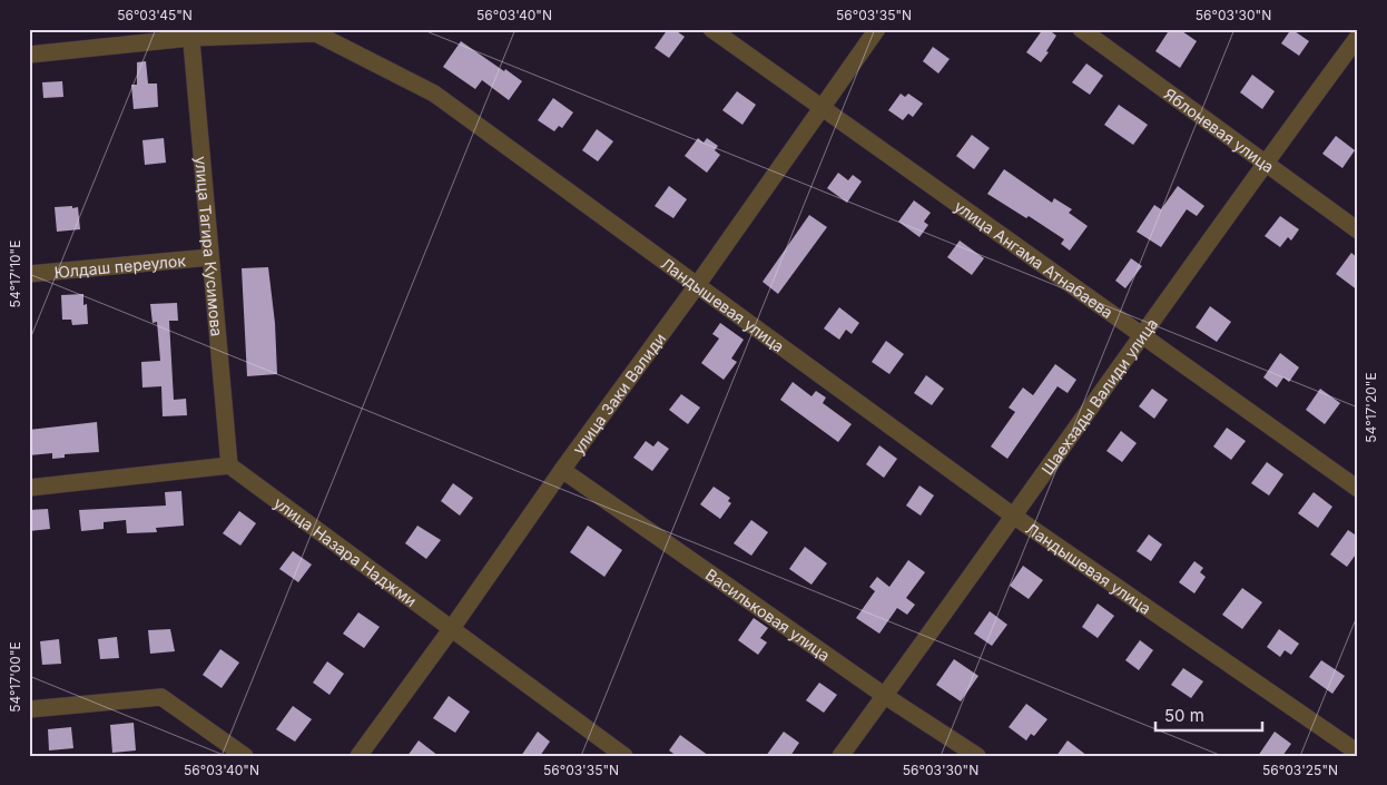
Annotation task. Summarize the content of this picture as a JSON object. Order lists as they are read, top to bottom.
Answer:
{
  "streets": {
    "street": [
      "Яблоневая улица",
      "улица Тагира Кусимова",
      "улица Ангама Атнабаева",
      "Юлдаш переулок",
      "Ландышевая улица",
      "улица Заки Валиди",
      "Шаехзады Валиди улица",
      "улица Назара Наджми",
      "Васильковая улица"
    ]
  },
  "crossings": [
    ["Яблоневая улица", "Шаехзады Валиди улица"],
    ["улица Тагира Кусимова", "Юлдаш переулок"],
    ["улица Тагира Кусимова", "Ландышевая улица"],
    ["улица Тагира Кусимова", "улица Назара Наджми"],
    ["улица Ангама Атнабаева", "улица Заки Валиди"],
    ["улица Ангама Атнабаева", "Шаехзады Валиди улица"],
    ["Ландышевая улица", "улица Заки Валиди"],
    ["Ландышевая улица", "Шаехзады Валиди улица"],
    ["улица Заки Валиди", "улица Назара Наджми"],
    ["улица Заки Валиди", "Васильковая улица"],
    ["Шаехзады Валиди улица", "Васильковая улица"]
  ],
  "scale_bar": "50 m",
  "coordinates": [
    "56°03'45\"N",
    "56°03'40\"N",
    "56°03'35\"N",
    "56°03'30\"N",
    "54°17'10\"E",
    "54°17'20\"E",
    "54°17'00\"E",
    "56°03'25\"N"
  ]
}
